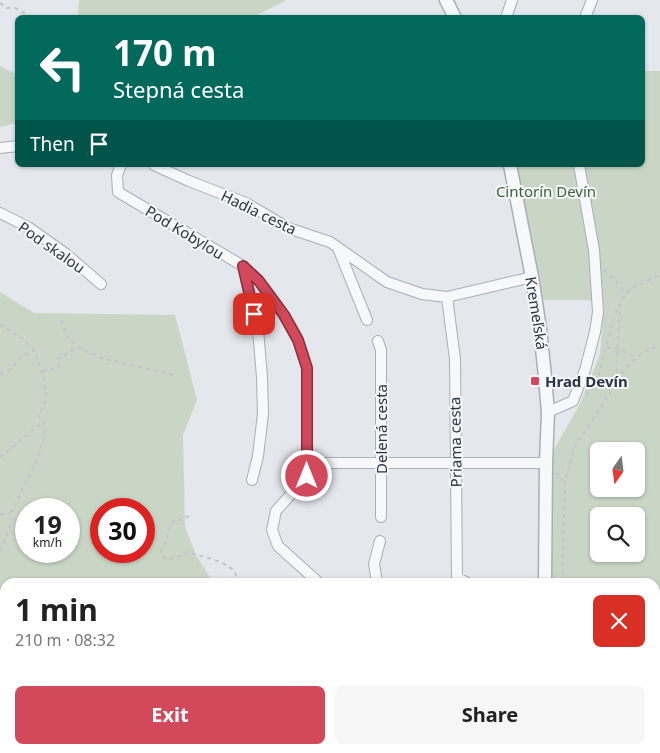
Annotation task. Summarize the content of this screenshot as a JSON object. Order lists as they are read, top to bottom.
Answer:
{
  "streets": {
    "street": [
      "Hadia cesta",
      "Pod Kobylou",
      "Pod skalou",
      "Kremeľská",
      "Delená cesta",
      "Priama cesta"
    ]
  },
  "crossings": [
    ["Hadia cesta", "Kremeľská"],
    ["Hadia cesta", "Priama cesta"]
  ],
  "parks": ["Cintorín Devín"],
  "places": {
    "transit": ["Hrad Devín"]
  },
  "north": "bottom",
  "page": {
    "turn": ["170 m", "Stepná cesta"],
    "then": "Then",
    "speed": "19 km/h",
    "limit": "30",
    "heading": ["1 min", "210 m · 08:32"],
    "buttons": ["Exit", "Share"]
  }
}
